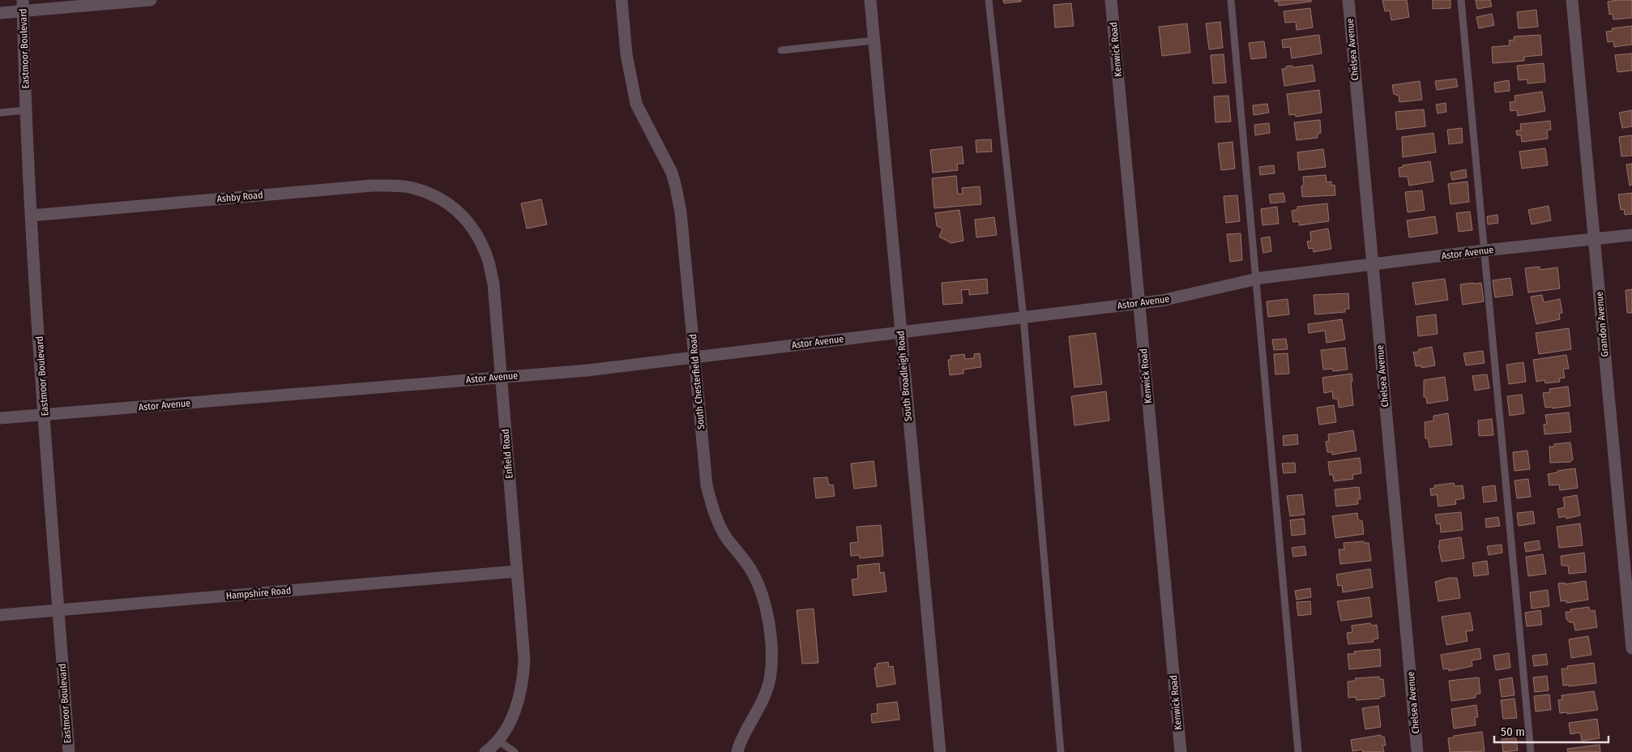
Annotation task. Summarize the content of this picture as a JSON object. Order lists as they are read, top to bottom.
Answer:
{
  "streets": {
    "street": [
      "Eastmoor Boulevard",
      "Kenwick Road",
      "Chelsea Avenue",
      "Ashby Road",
      "Astor Avenue",
      "Grandon Avenue",
      "South Broadleigh Road",
      "South Chesterfield Road",
      "Enfield Road",
      "Hampshire Road"
    ]
  },
  "crossings": [
    ["Eastmoor Boulevard", "Ashby Road"],
    ["Eastmoor Boulevard", "Astor Avenue"],
    ["Eastmoor Boulevard", "Hampshire Road"],
    ["Kenwick Road", "Astor Avenue"],
    ["Chelsea Avenue", "Astor Avenue"],
    ["Ashby Road", "Enfield Road"],
    ["Astor Avenue", "Grandon Avenue"],
    ["Astor Avenue", "South Broadleigh Road"],
    ["Astor Avenue", "South Chesterfield Road"],
    ["Astor Avenue", "Enfield Road"],
    ["Enfield Road", "Hampshire Road"]
  ],
  "scale_bar": "50 m"
}
